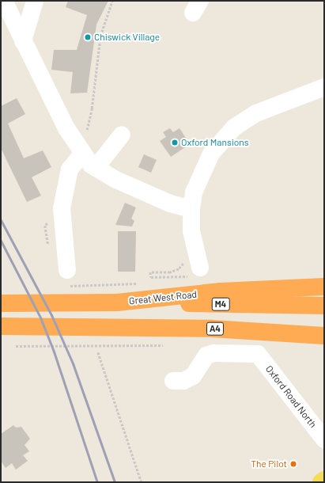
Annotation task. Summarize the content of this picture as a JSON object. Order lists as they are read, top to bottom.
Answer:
{
  "streets": {
    "highway": ["Great West Road", "M4", "A4"],
    "street": ["Oxford Road North"]
  },
  "crossings": [
    ["Great West Road", "M4"],
    ["M4", "A4"]
  ],
  "places": ["Chiswick Village", "Oxford Mansions", "The Pilot"]
}
